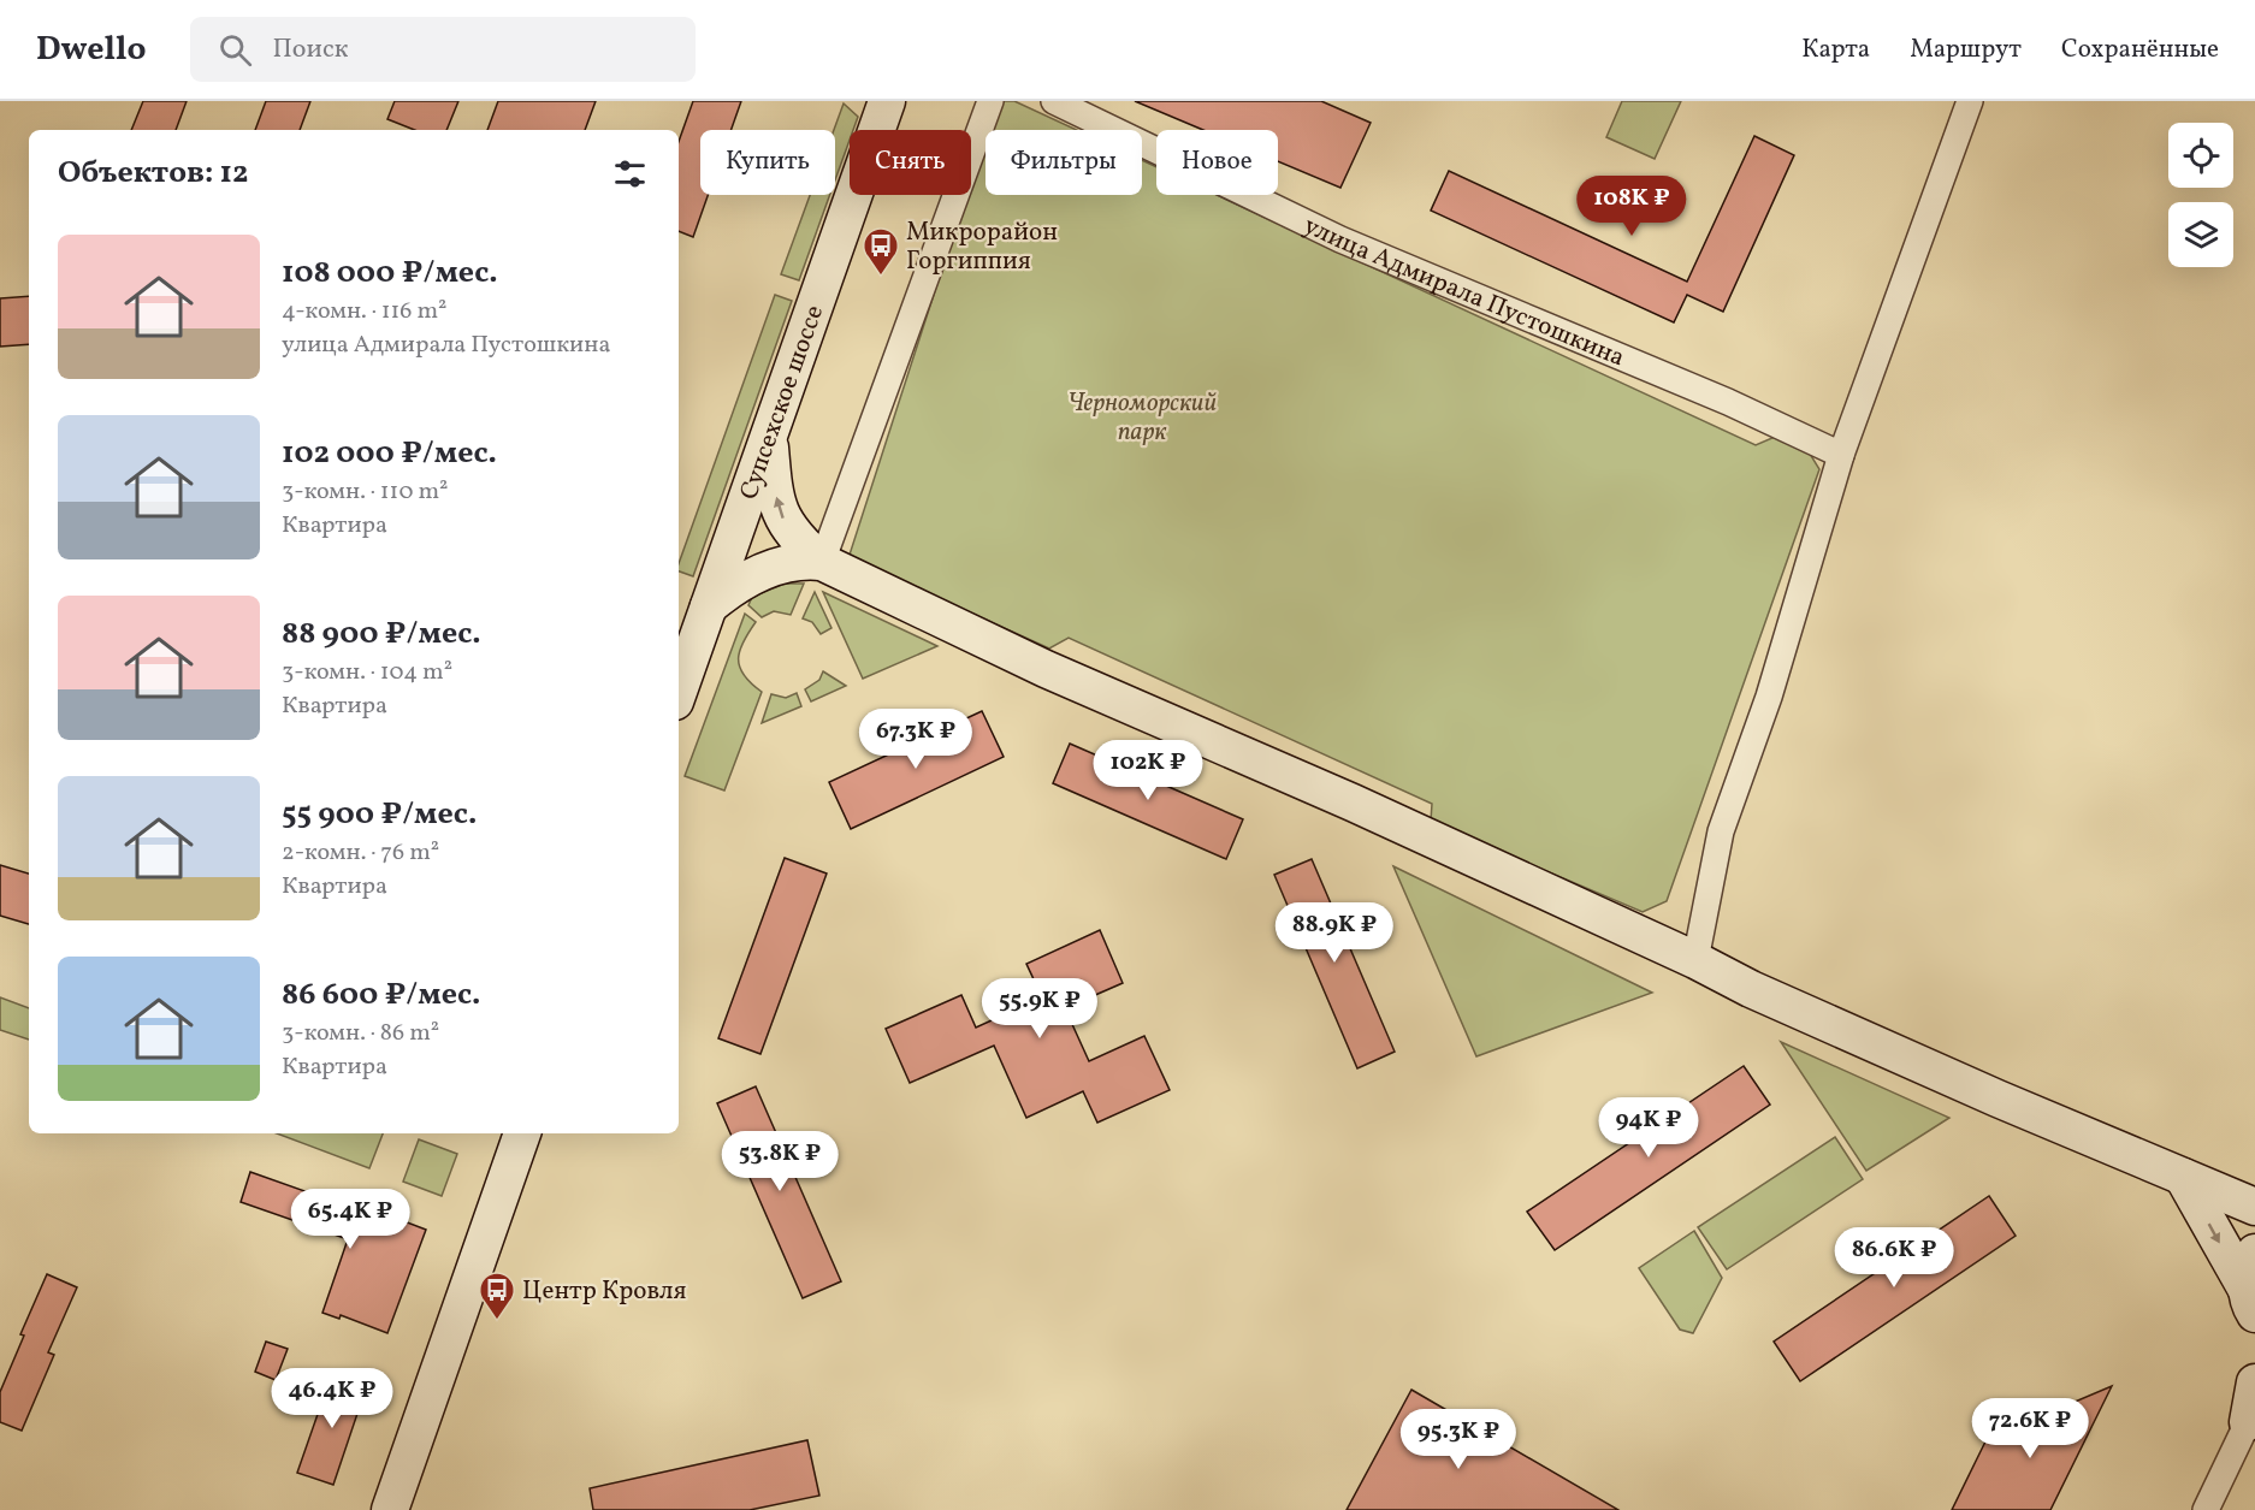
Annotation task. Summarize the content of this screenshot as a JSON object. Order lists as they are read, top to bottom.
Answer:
{
  "streets": {
    "street": ["улица Адмирала Пустошкина", "Супсехское шоссе"]
  },
  "parks": ["Черноморский парк"],
  "places": {
    "bus stop": ["Микрорайон Горгиппия", "Центр Кровля"]
  },
  "page": {
    "header": "Dwello",
    "search": "Поиск",
    "nav": ["Карта", "Маршрут", "Сохранённые"],
    "chip": [
      "Купить",
      "Снять",
      "Фильтры",
      "Новое"
    ],
    "heading": "Объектов: 12",
    "price": [
      "108K ₽",
      "67.3K ₽",
      "102K ₽",
      "88.9K ₽",
      "55.9K ₽",
      "94K ₽",
      "53.8K ₽",
      "65.4K ₽",
      "86.6K ₽",
      "46.4K ₽",
      "72.6K ₽",
      "95.3K ₽"
    ],
    "list": [
      {
        "name": "108 000 ₽/мес.",
        "note": "4-комн. · 116 m² · улица Адмирала Пустошкина"
      },
      {
        "name": "102 000 ₽/мес.",
        "note": "3-комн. · 110 m² · Квартира"
      },
      {
        "name": "88 900 ₽/мес.",
        "note": "3-комн. · 104 m² · Квартира"
      },
      {
        "name": "55 900 ₽/мес.",
        "note": "2-комн. · 76 m² · Квартира"
      },
      {
        "name": "86 600 ₽/мес.",
        "note": "3-комн. · 86 m² · Квартира"
      }
    ]
  }
}
